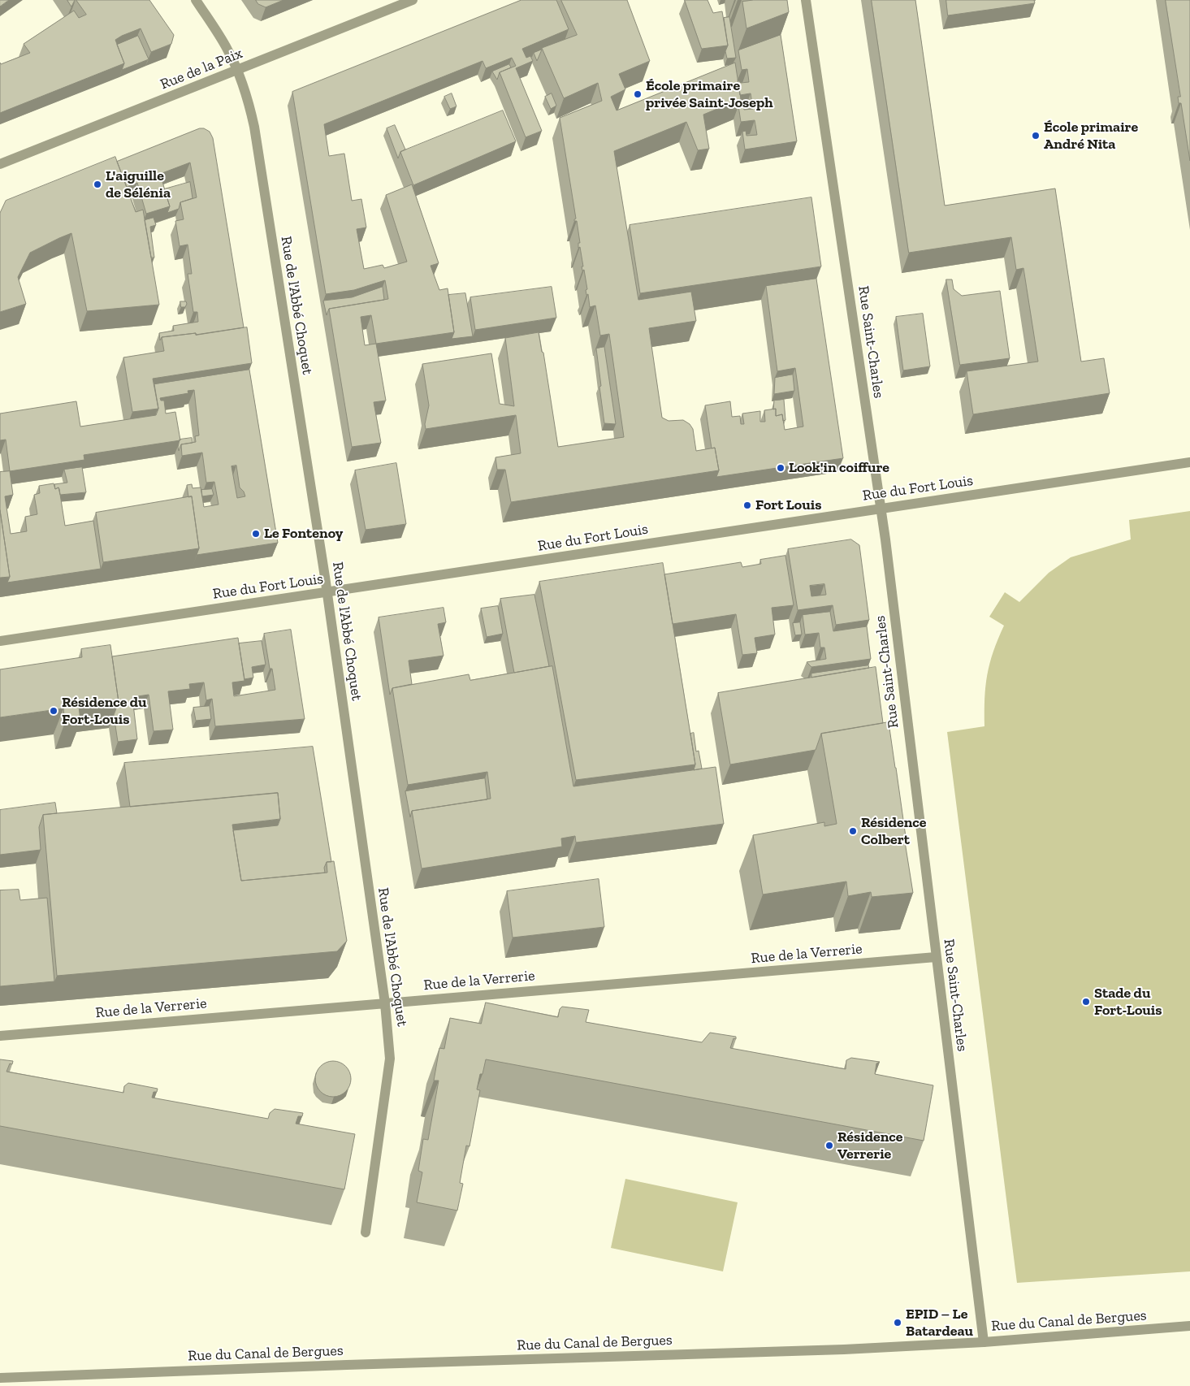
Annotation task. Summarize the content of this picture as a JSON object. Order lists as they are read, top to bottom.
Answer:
{
  "streets": {
    "street": [
      "Rue de la Paix",
      "Rue de l'Abbé Choquet",
      "Rue Saint-Charles",
      "Rue du Fort Louis",
      "Rue de la Verrerie",
      "Rue du Canal de Bergues"
    ]
  },
  "crossings": [
    ["Rue de la Paix", "Rue de l'Abbé Choquet"],
    ["Rue de l'Abbé Choquet", "Rue du Fort Louis"],
    ["Rue de l'Abbé Choquet", "Rue de la Verrerie"],
    ["Rue Saint-Charles", "Rue du Fort Louis"],
    ["Rue Saint-Charles", "Rue de la Verrerie"],
    ["Rue Saint-Charles", "Rue du Canal de Bergues"]
  ],
  "places": [
    "École primaire privée Saint-Joseph",
    "École primaire André Nita",
    "L'aiguille de Sélénia",
    "Look'in coiffure",
    "Fort Louis",
    "Le Fontenoy",
    "Résidence du Fort-Louis",
    "Résidence Colbert",
    "Stade du Fort-Louis",
    "Résidence Verrerie",
    "EPID – Le Batardeau"
  ]
}
